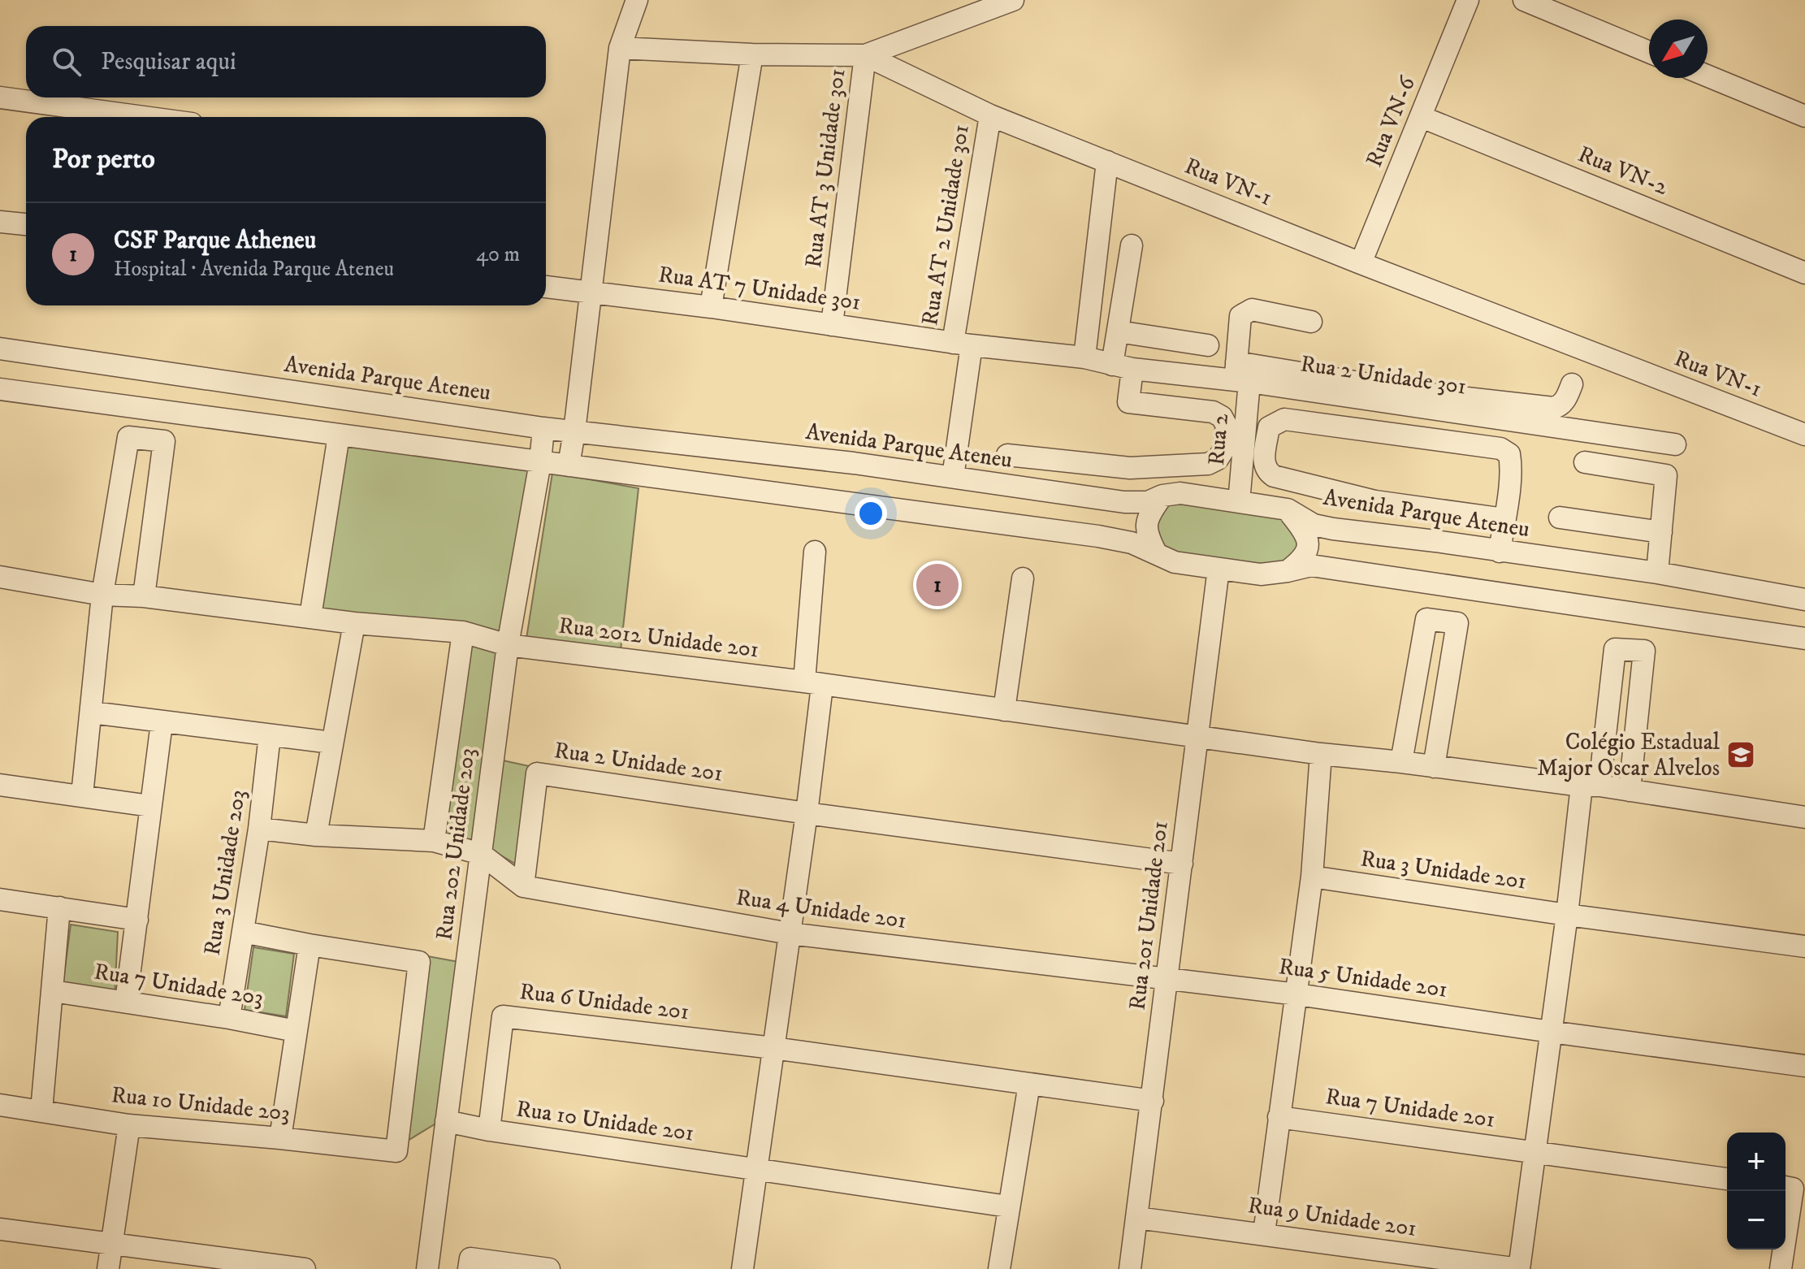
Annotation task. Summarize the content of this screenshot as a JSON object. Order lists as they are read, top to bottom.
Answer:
{
  "streets": {
    "street": [
      "Rua VN-6",
      "Rua AT 3 Unidade 301",
      "Rua VN-2",
      "Rua VN-1",
      "Rua AT 2 Unidade 301",
      "Rua AT 7 Unidade 301",
      "Rua 2 Unidade 301",
      "Avenida Parque Ateneu",
      "Rua 2",
      "Rua 2012 Unidade 201",
      "Rua 2 Unidade 201",
      "Rua 202 Unidade 203",
      "Rua 3 Unidade 201",
      "Rua 3 Unidade 203",
      "Rua 4 Unidade 201",
      "Rua 201 Unidade 201",
      "Rua 5 Unidade 201",
      "Rua 7 Unidade 203",
      "Rua 6 Unidade 201",
      "Rua 10 Unidade 203",
      "Rua 7 Unidade 201",
      "Rua 10 Unidade 201",
      "Rua 9 Unidade 201"
    ]
  },
  "crossings": [
    ["Rua VN-6", "Rua VN-2"],
    ["Rua VN-6", "Rua VN-1"],
    ["Rua AT 3 Unidade 301", "Rua VN-1"],
    ["Rua AT 3 Unidade 301", "Rua AT 7 Unidade 301"],
    ["Rua VN-1", "Rua AT 2 Unidade 301"],
    ["Rua AT 2 Unidade 301", "Rua AT 7 Unidade 301"],
    ["Rua AT 7 Unidade 301", "Rua 2 Unidade 301"],
    ["Rua 2 Unidade 301", "Rua 2"],
    ["Avenida Parque Ateneu", "Rua 2"],
    ["Avenida Parque Ateneu", "Rua 202 Unidade 203"],
    ["Rua 2012 Unidade 201", "Rua 202 Unidade 203"],
    ["Rua 2012 Unidade 201", "Rua 201 Unidade 201"],
    ["Rua 2 Unidade 201", "Rua 4 Unidade 201"],
    ["Rua 2 Unidade 201", "Rua 201 Unidade 201"],
    ["Rua 202 Unidade 203", "Rua 3 Unidade 203"],
    ["Rua 202 Unidade 203", "Rua 4 Unidade 201"],
    ["Rua 202 Unidade 203", "Rua 10 Unidade 201"],
    ["Rua 3 Unidade 203", "Rua 7 Unidade 203"],
    ["Rua 4 Unidade 201", "Rua 201 Unidade 201"],
    ["Rua 4 Unidade 201", "Rua 5 Unidade 201"],
    ["Rua 201 Unidade 201", "Rua 5 Unidade 201"],
    ["Rua 201 Unidade 201", "Rua 6 Unidade 201"],
    ["Rua 201 Unidade 201", "Rua 9 Unidade 201"],
    ["Rua 6 Unidade 201", "Rua 10 Unidade 201"],
    ["Rua 7 Unidade 201", "Rua 9 Unidade 201"]
  ],
  "places": {
    "school or university": ["Colégio Estadual Major Oscar Alvelos"]
  },
  "north": "bottom left",
  "page": {
    "search": "Pesquisar aqui",
    "heading": "Por perto",
    "list": [
      {
        "mark": "1",
        "name": "CSF Parque Atheneu",
        "note": "Hospital · Avenida Parque Ateneu",
        "value": "40 m"
      }
    ],
    "pins": "1",
    "map_buttons": ["+", "−"]
  }
}
